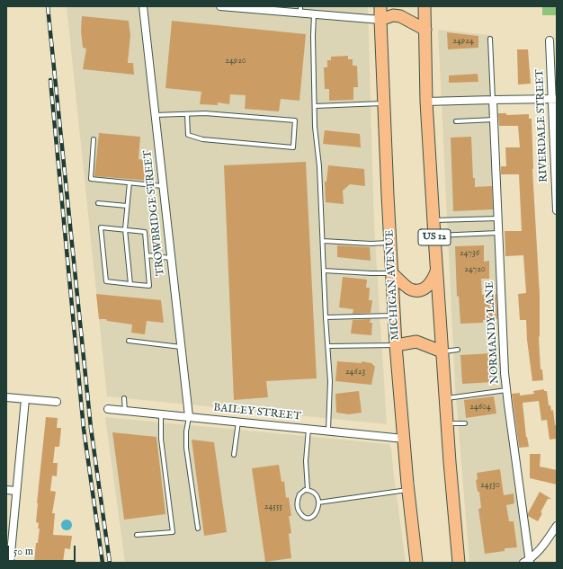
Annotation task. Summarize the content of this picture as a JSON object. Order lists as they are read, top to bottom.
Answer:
{
  "streets": {
    "main road": ["US 12", "MICHIGAN AVENUE"],
    "street": [
      "RIVERDALE STREET",
      "TROWBRIDGE STREET",
      "NORMANDY LANE",
      "BAILEY STREET"
    ]
  },
  "crossings": [
    ["TROWBRIDGE STREET", "BAILEY STREET"],
    ["MICHIGAN AVENUE", "BAILEY STREET"]
  ],
  "house_numbers": [
    "24924",
    "24920",
    "24736",
    "24720",
    "24623",
    "24604",
    "24530",
    "24555"
  ],
  "scale_bar": "50 m"
}
